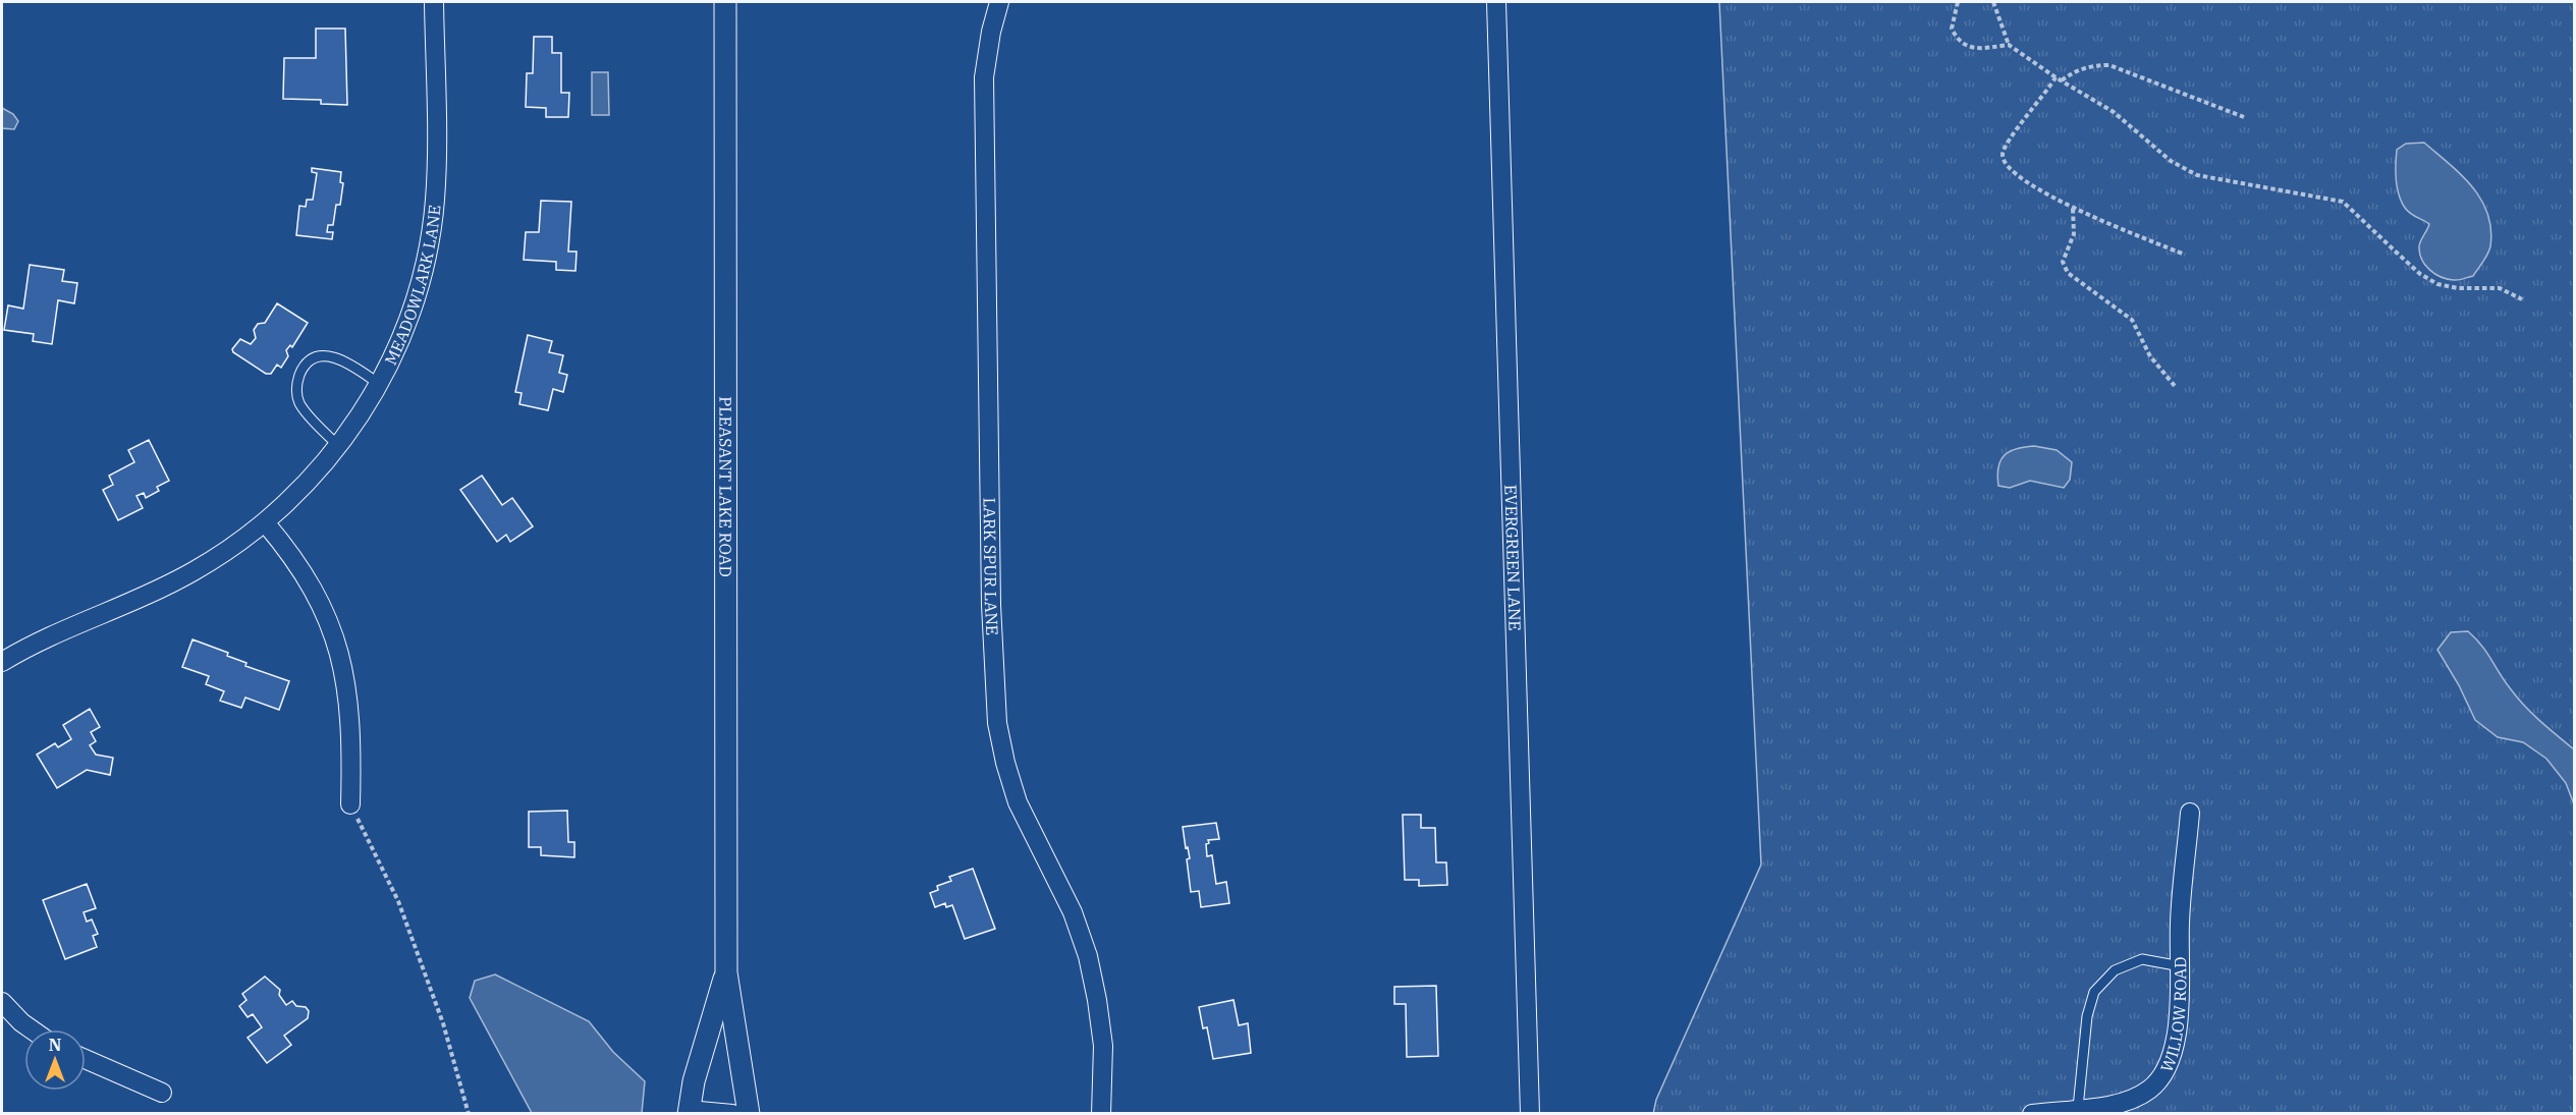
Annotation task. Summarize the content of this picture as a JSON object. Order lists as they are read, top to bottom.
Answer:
{
  "streets": {
    "street": [
      "MEADOWLARK LANE",
      "PLEASANT LAKE ROAD",
      "EVERGREEN LANE",
      "LARK SPUR LANE",
      "WILLOW ROAD"
    ]
  },
  "north": "top"
}
